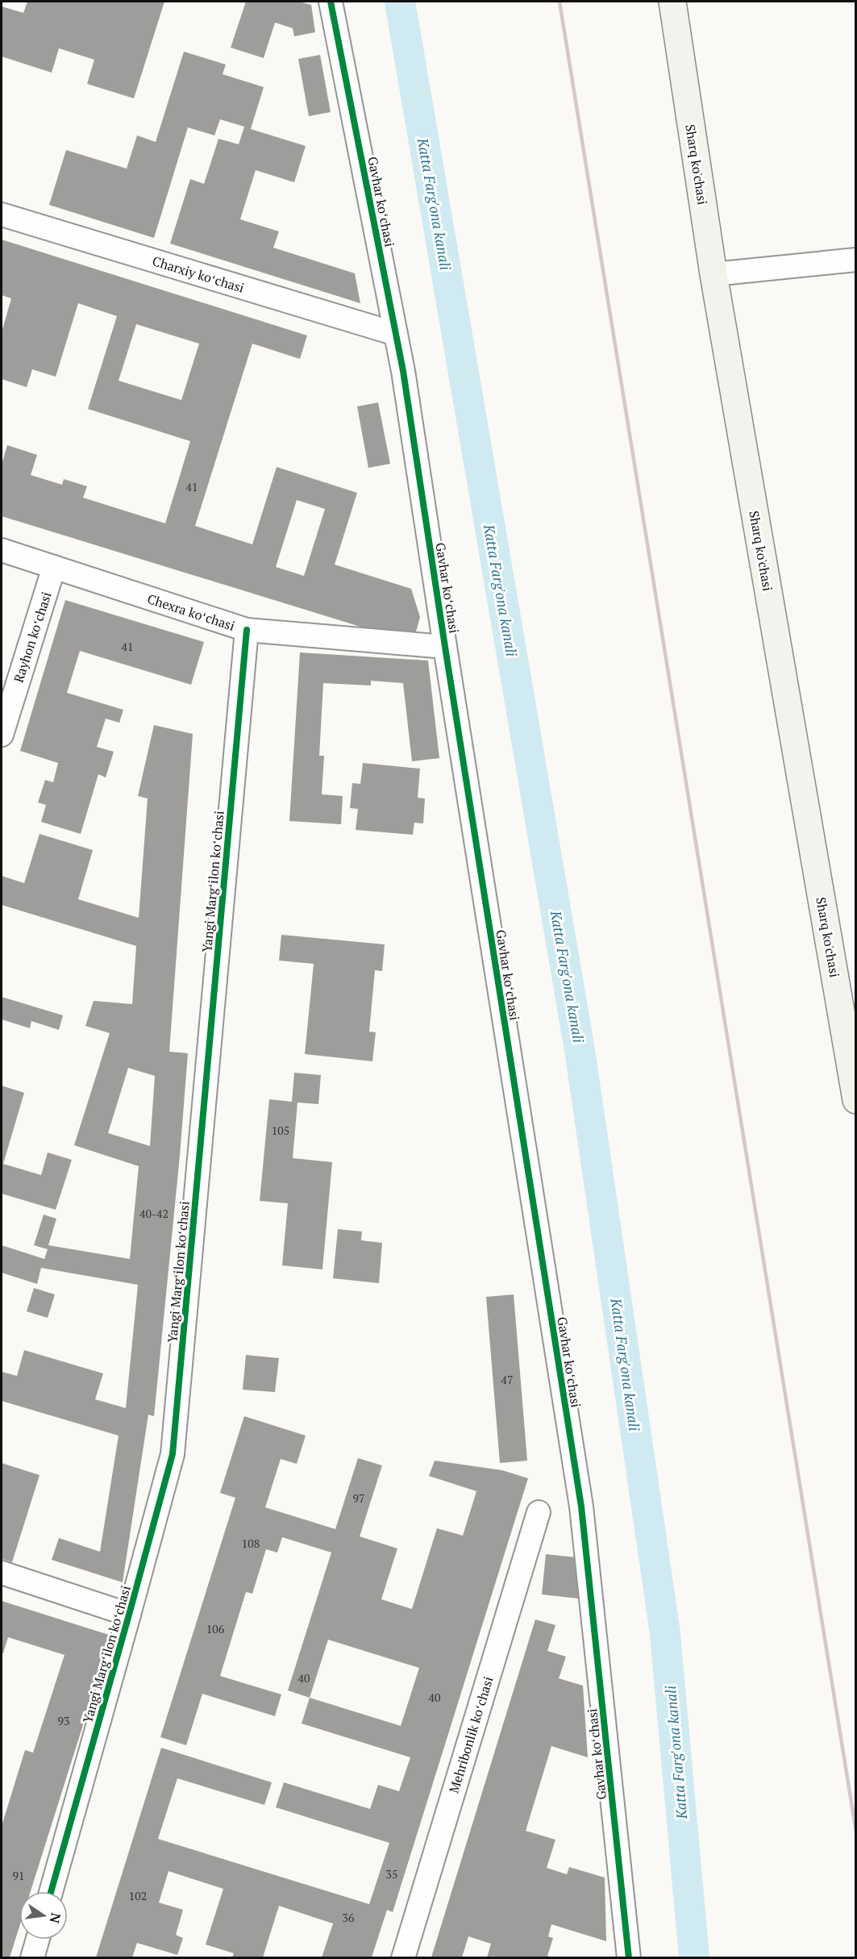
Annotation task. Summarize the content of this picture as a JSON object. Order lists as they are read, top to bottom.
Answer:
{
  "streets": {
    "main road": ["Sharq ko'chasi"],
    "street": [
      "Gavhar koʻchasi",
      "Charxiy koʻchasi",
      "Chexra koʻchasi",
      "Rayhon koʻchasi",
      "Yangi Margʻilon koʻchasi",
      "Mehribonlik koʻchasi"
    ]
  },
  "crossings": [
    ["Gavhar koʻchasi", "Charxiy koʻchasi"],
    ["Gavhar koʻchasi", "Chexra koʻchasi"],
    ["Chexra koʻchasi", "Rayhon koʻchasi"],
    ["Chexra koʻchasi", "Yangi Margʻilon koʻchasi"]
  ],
  "water": ["Katta Farg'ona kanali"],
  "house_numbers": [
    "41",
    "41",
    "105",
    "40-42",
    "47",
    "97",
    "108",
    "106",
    "40",
    "40",
    "93",
    "35",
    "91",
    "102",
    "36"
  ],
  "north": "right"
}
